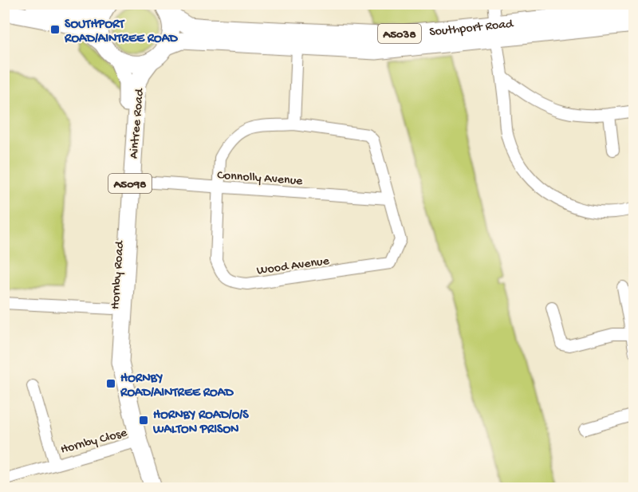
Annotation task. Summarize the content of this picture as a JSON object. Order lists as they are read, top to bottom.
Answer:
{
  "streets": {
    "main road": [
      "Southport Road",
      "A5038",
      "Aintree Road",
      "A5098",
      "Hornby Road"
    ],
    "street": ["Connolly Avenue", "Wood Avenue", "Hornby Close"]
  },
  "crossings": [
    ["Southport Road", "A5038"],
    ["Southport Road", "Aintree Road"],
    ["A5038", "Aintree Road"],
    ["Aintree Road", "Connolly Avenue"],
    ["Aintree Road", "Hornby Road"],
    ["Connolly Avenue", "Wood Avenue"],
    ["Hornby Road", "Hornby Close"]
  ],
  "places": {
    "transit": ["SOUTHPORT ROAD/AINTREE ROAD", "HORNBY ROAD/AINTREE ROAD", "HORNBY ROAD/O/S WALTON PRISON"]
  }
}
